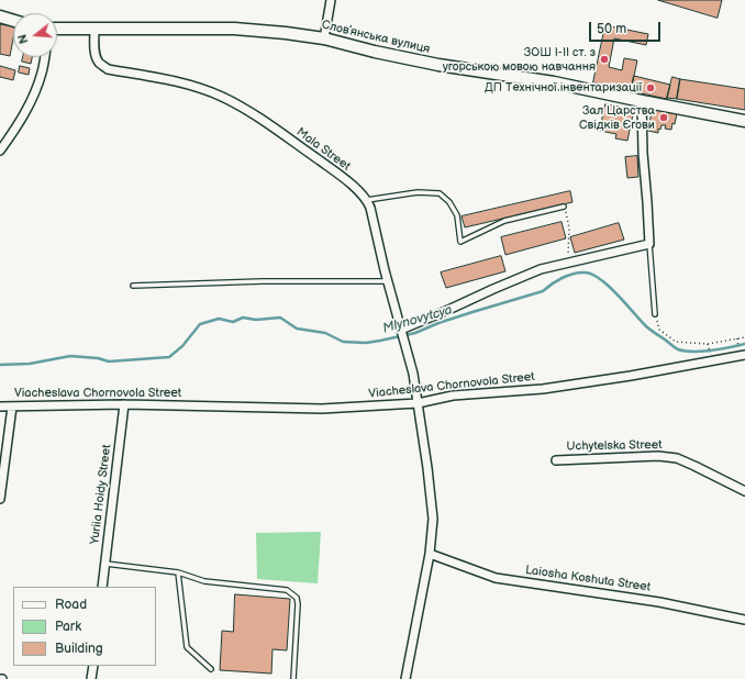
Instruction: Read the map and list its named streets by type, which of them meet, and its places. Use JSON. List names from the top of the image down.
{
  "streets": {
    "street": [
      "Словʼянська вулиця",
      "Mala Street",
      "Viacheslava Chornovola Street",
      "Uchytelska Street",
      "Yuriia Hoidy Street",
      "Laiosha Koshuta Street"
    ]
  },
  "crossings": [
    ["Словʼянська вулиця", "Mala Street"],
    ["Mala Street", "Viacheslava Chornovola Street"],
    ["Mala Street", "Laiosha Koshuta Street"],
    ["Viacheslava Chornovola Street", "Yuriia Hoidy Street"]
  ],
  "water": ["Mlynovytcya"],
  "places": ["ЗОШ І-ІІ ст. з угорською мовою навчання", "ДП Технічної інвентаризації", "Зал Царства Свідків Єгови"],
  "legend": ["Road", "Park", "Building"],
  "scale_bar": "50 m",
  "north": "left"
}
